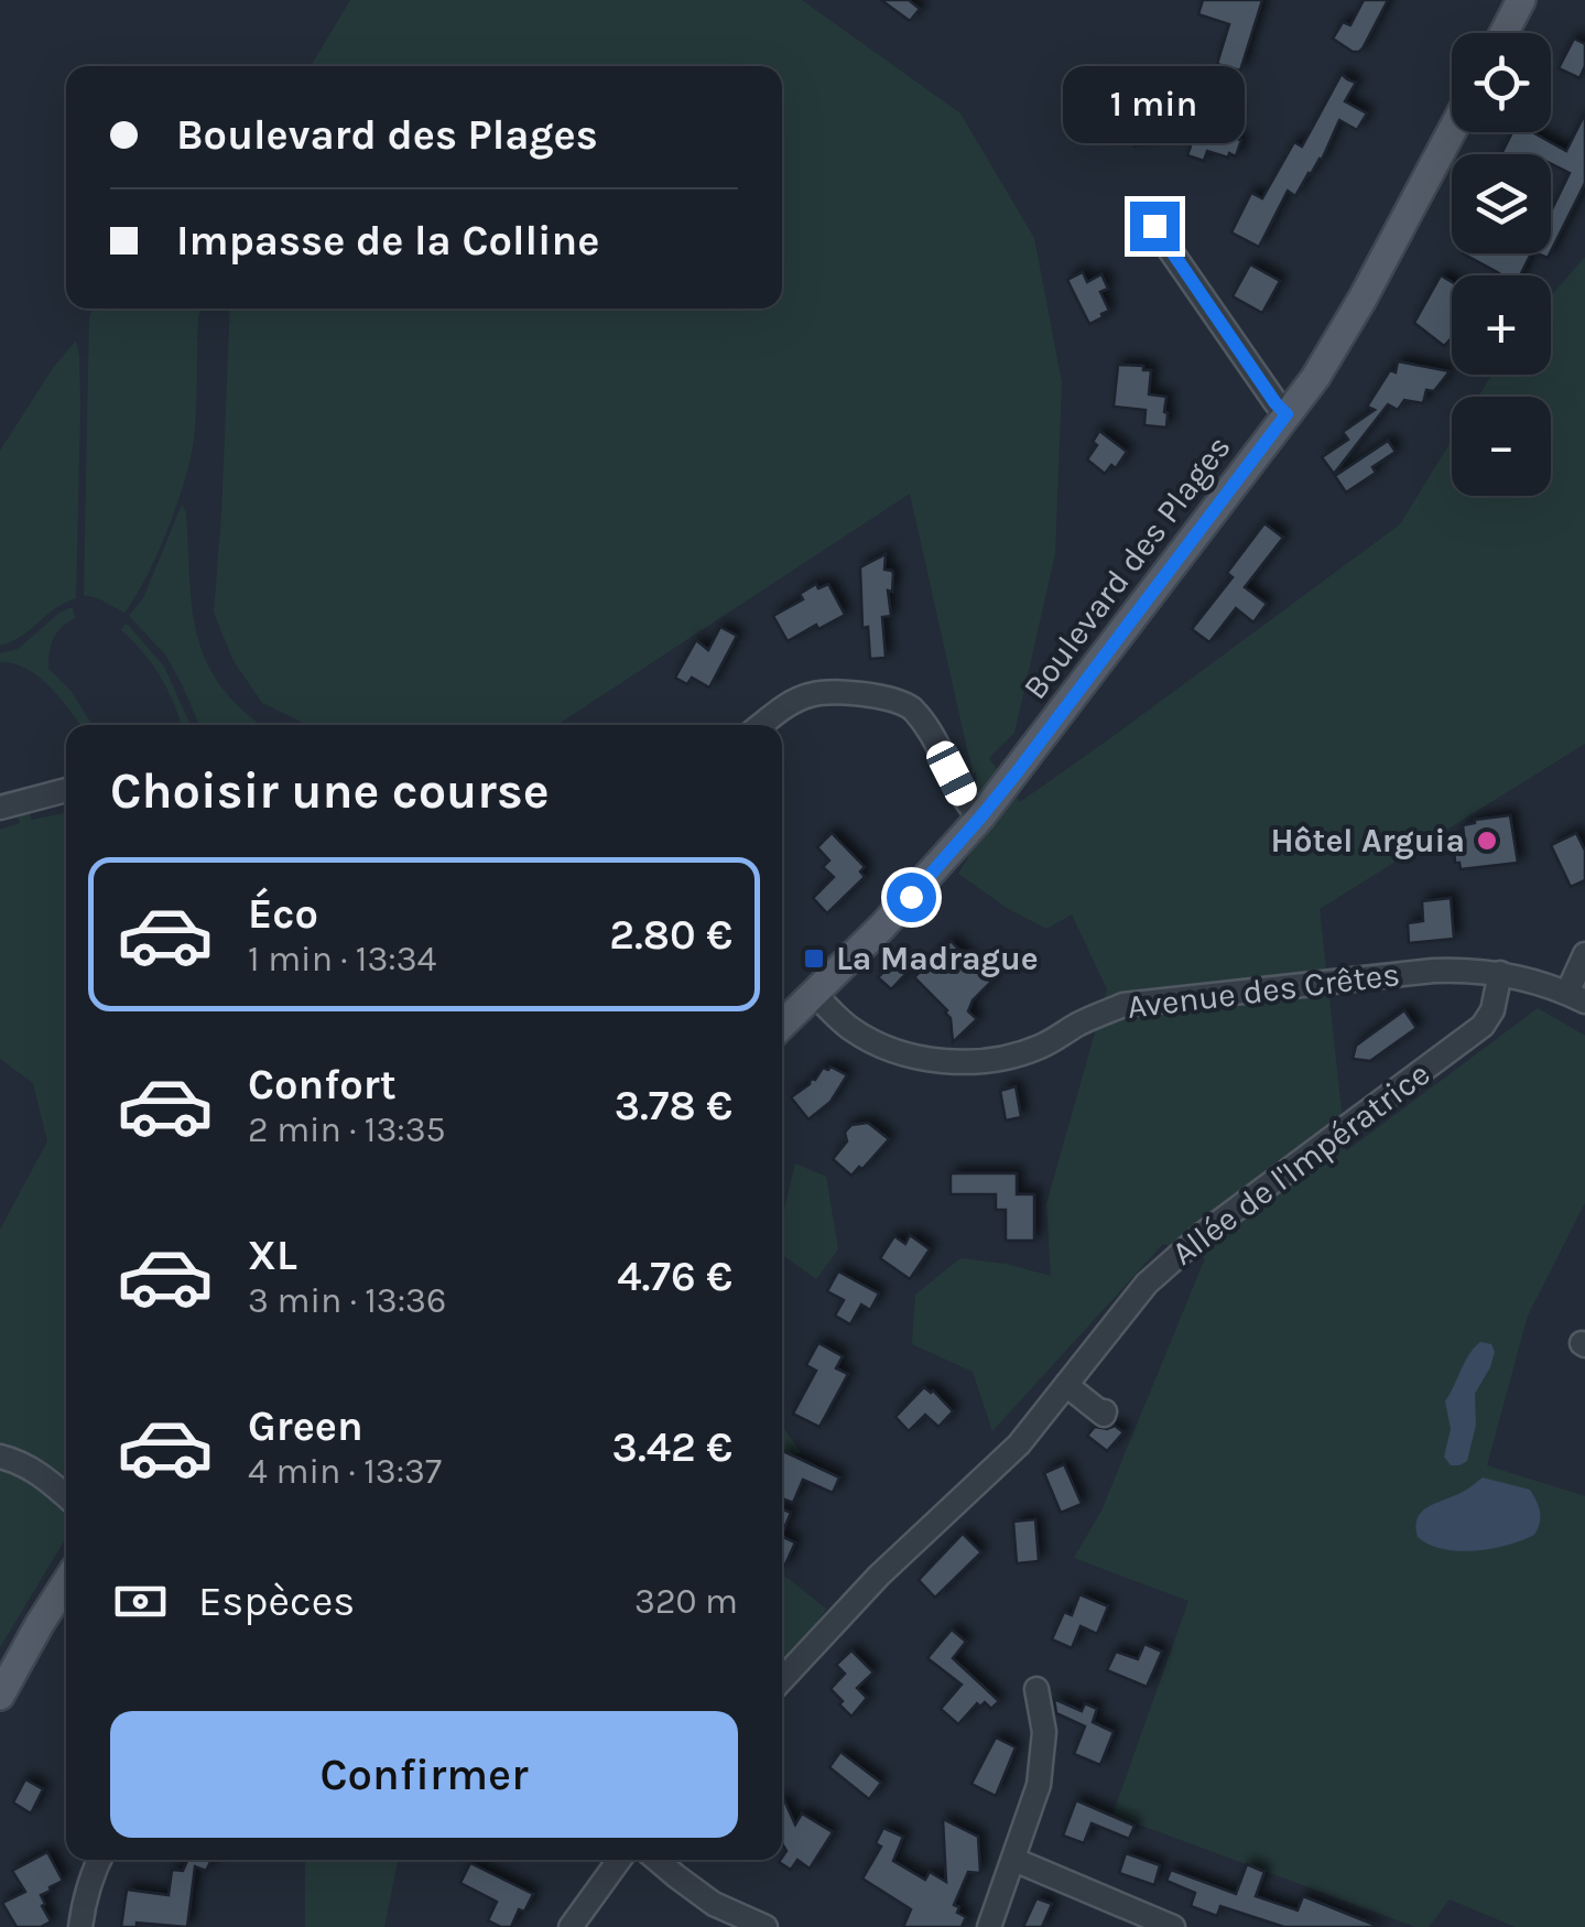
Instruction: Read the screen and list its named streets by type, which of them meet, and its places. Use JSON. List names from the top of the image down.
{
  "streets": {
    "main road": ["Boulevard des Plages"],
    "street": ["Avenue des Crêtes", "Allée de l'Impératrice"]
  },
  "crossings": [
    ["Boulevard des Plages", "Avenue des Crêtes"],
    ["Avenue des Crêtes", "Allée de l'Impératrice"]
  ],
  "places": {
    "other": ["Hôtel Arguia"],
    "transit": ["La Madrague"]
  },
  "page": {
    "map_buttons": ["+", "−"],
    "bubble": "1 min",
    "banner": ["Boulevard des Plages", "Impasse de la Colline"],
    "heading": "Choisir une course",
    "list": [
      {
        "name": "Éco",
        "note": "1 min · 13:34",
        "value": "2.80 €"
      },
      {
        "name": "Confort",
        "note": "2 min · 13:35",
        "value": "3.78 €"
      },
      {
        "name": "XL",
        "note": "3 min · 13:36",
        "value": "4.76 €"
      },
      {
        "name": "Green",
        "note": "4 min · 13:37",
        "value": "3.42 €"
      }
    ],
    "pay": ["Espèces", "320 m"],
    "buttons": "Confirmer"
  }
}
